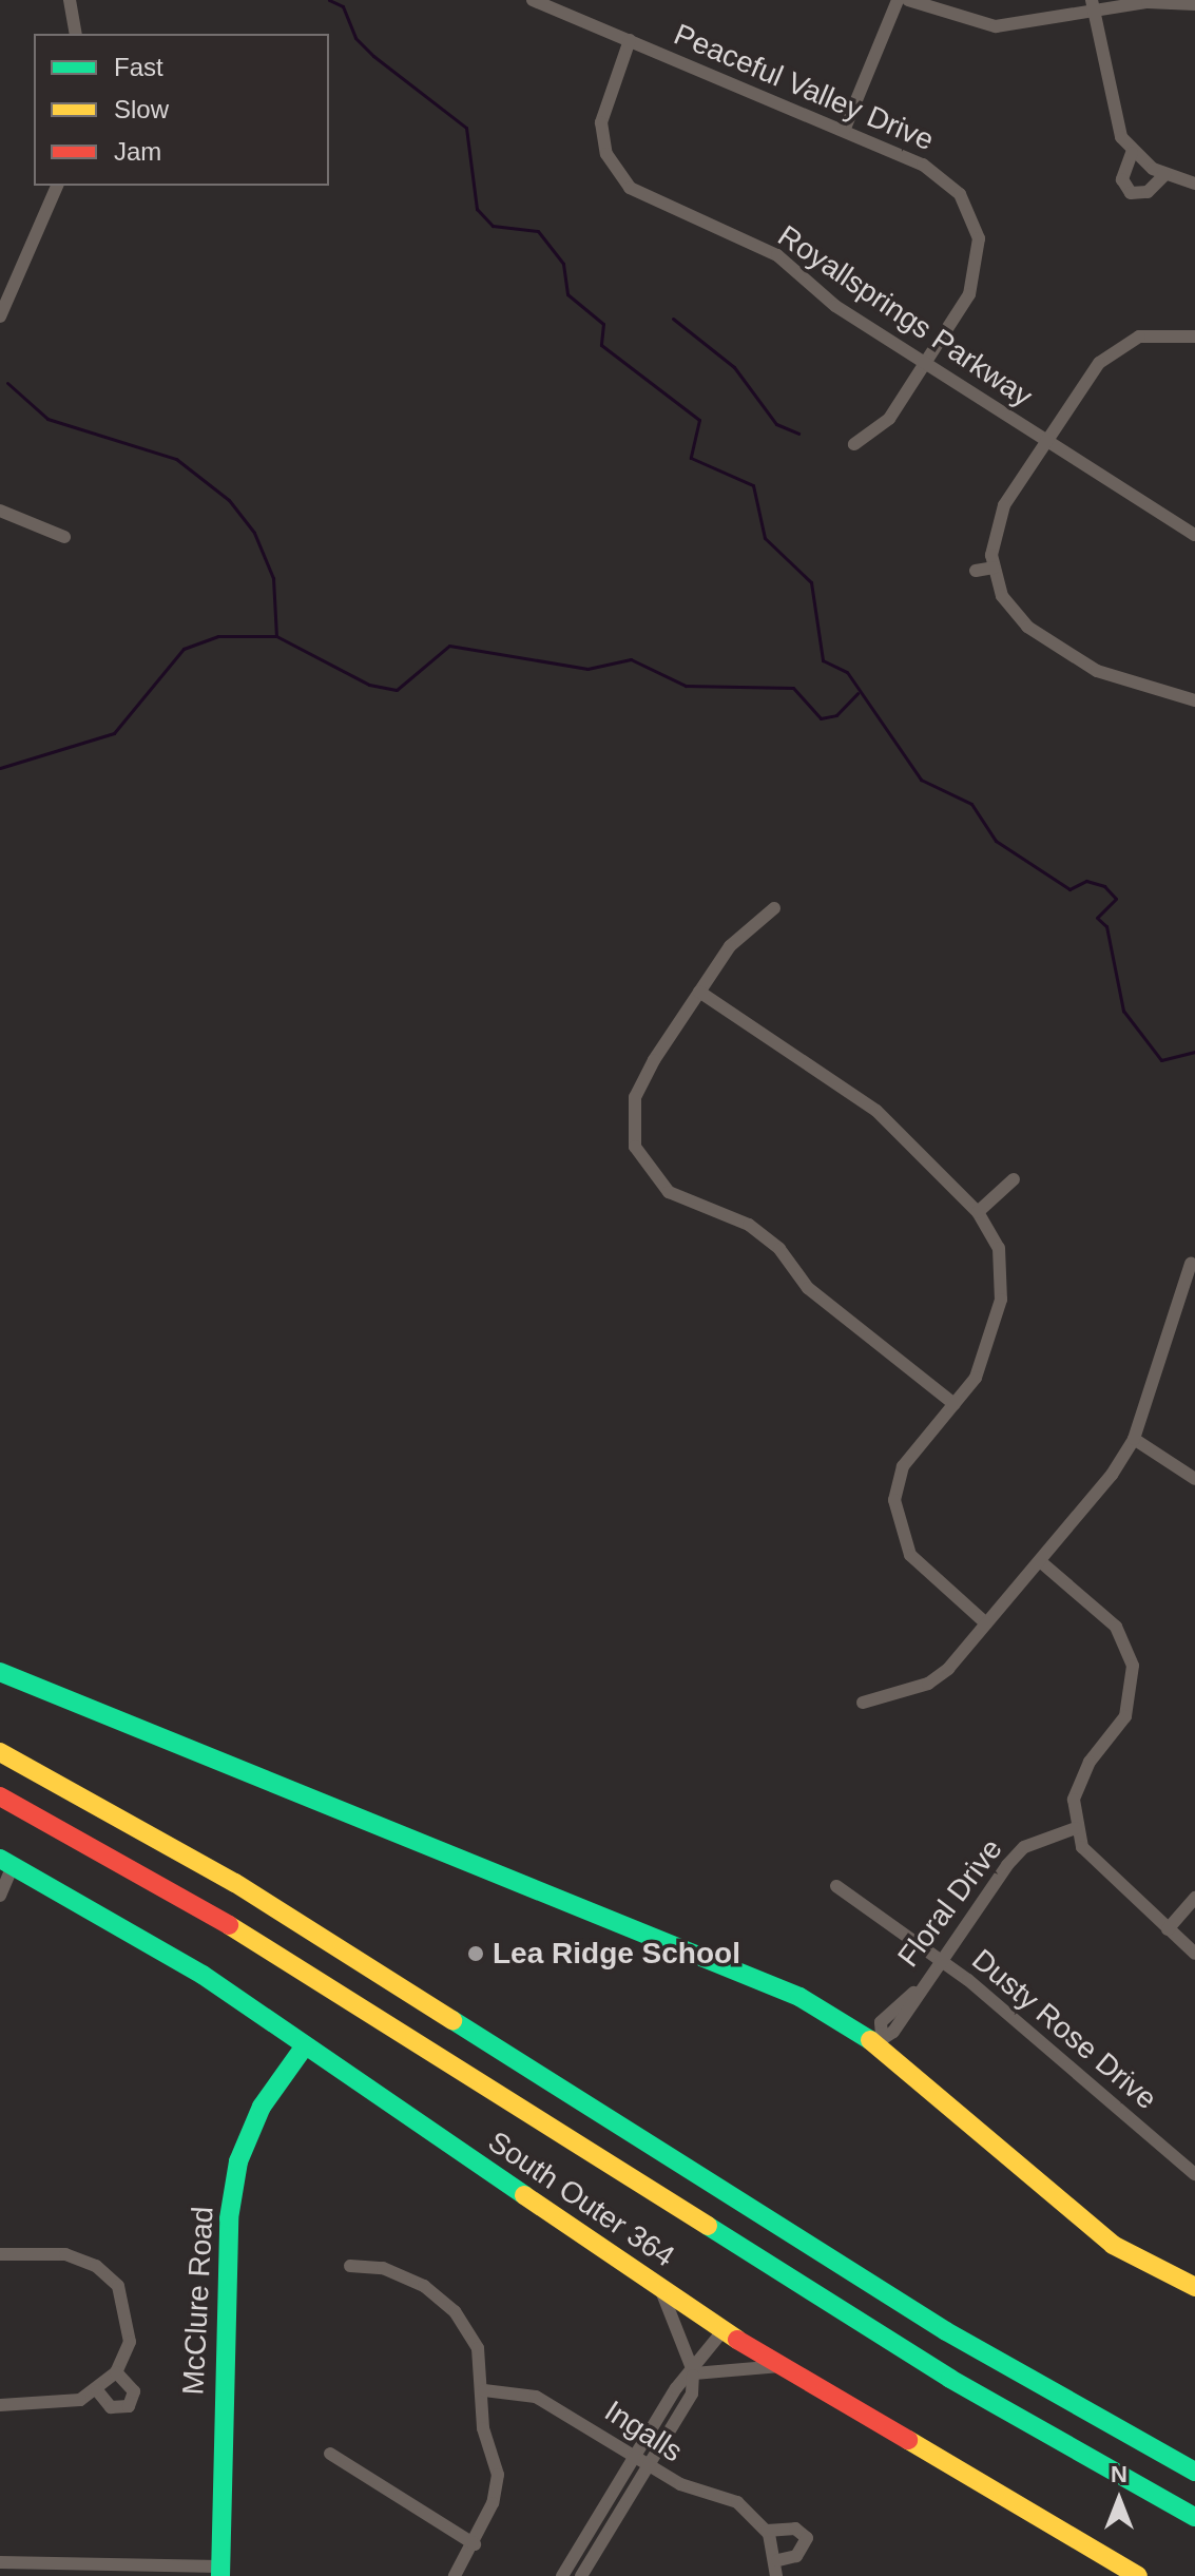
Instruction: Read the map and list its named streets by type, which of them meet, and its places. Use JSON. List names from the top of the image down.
{
  "streets": {
    "main road": ["South Outer 364", "McClure Road"],
    "street": [
      "Peaceful Valley Drive",
      "Royallsprings Parkway",
      "Floral Drive",
      "Dusty Rose Drive",
      "Ingalls"
    ]
  },
  "crossings": [
    ["Peaceful Valley Drive", "Royallsprings Parkway"],
    ["Floral Drive", "Dusty Rose Drive"],
    ["South Outer 364", "McClure Road"]
  ],
  "places": ["Lea Ridge School"],
  "legend": ["Fast", "Slow", "Jam"],
  "north": "top"
}
